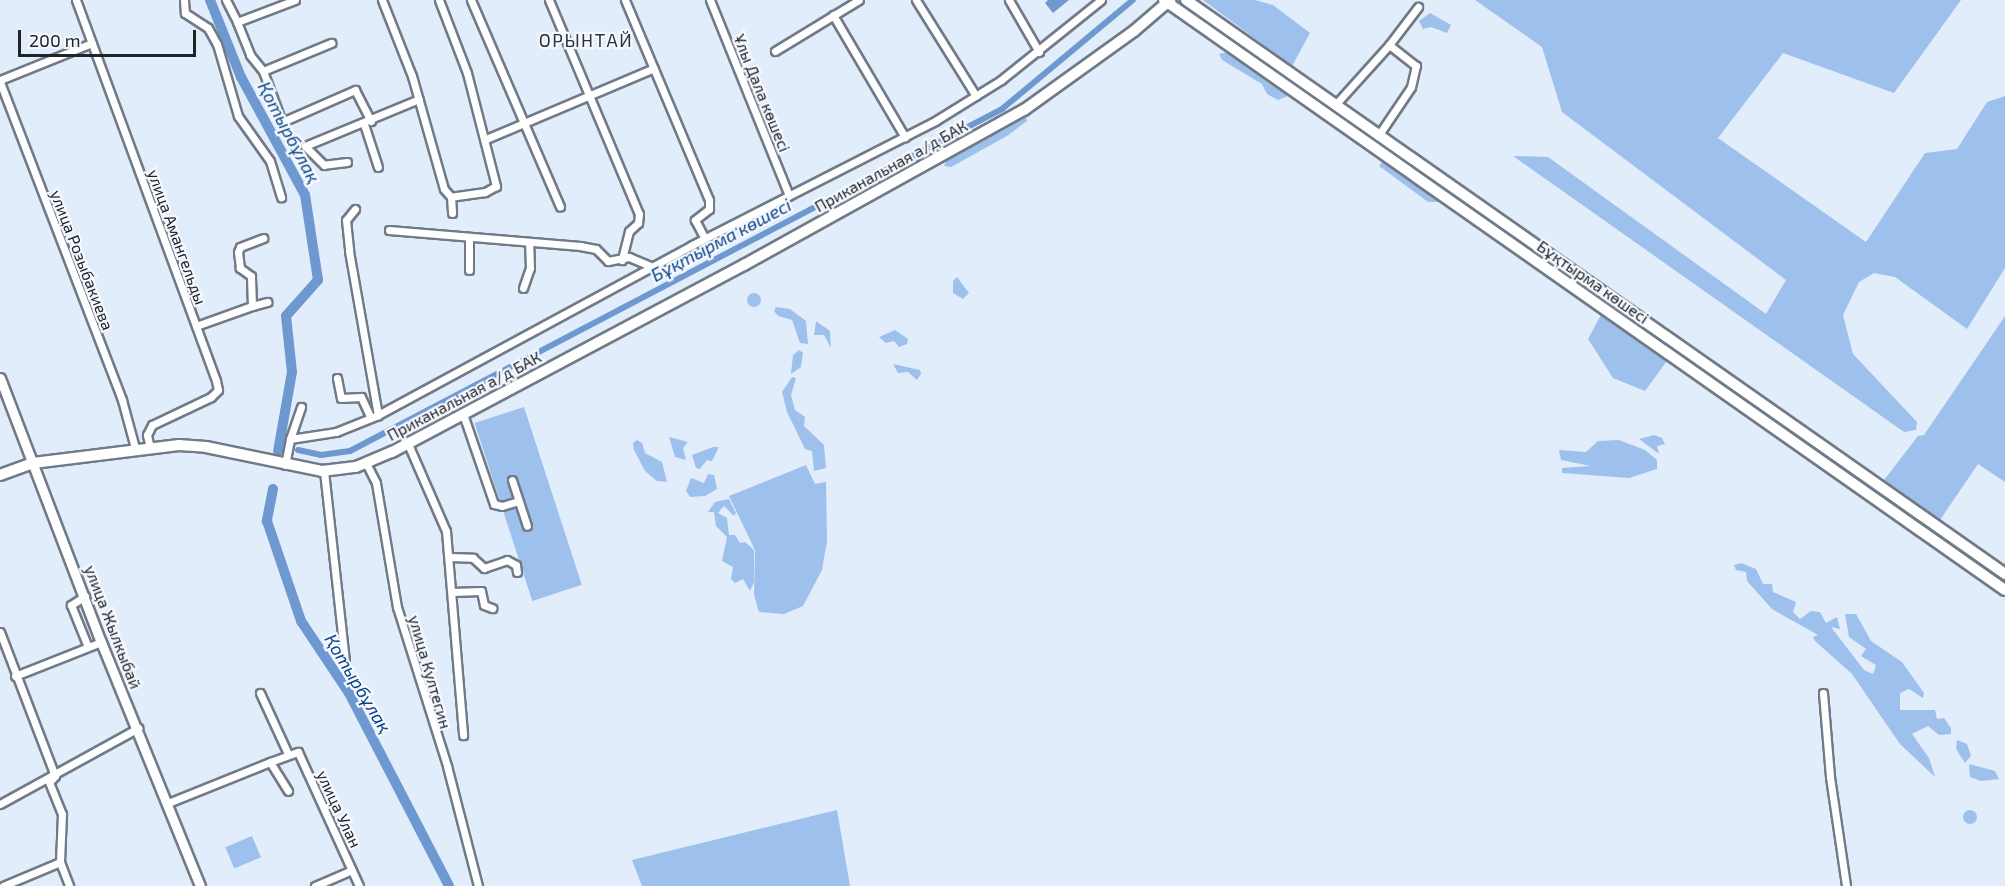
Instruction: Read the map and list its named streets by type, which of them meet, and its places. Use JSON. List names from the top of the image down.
{
  "streets": {
    "main road": ["Приканальная а/д БАК", "Бұқтырма көшесі"],
    "street": [
      "Ұлы Дала көшесі",
      "улица Амангельды",
      "улица Розыбакиева",
      "улица Жылкыбай",
      "улица Култегин",
      "улица Улан"
    ]
  },
  "crossings": [
    ["Приканальная а/д БАК", "улица Амангельды"],
    ["Приканальная а/д БАК", "улица Розыбакиева"],
    ["Приканальная а/д БАК", "Бұқтырма көшесі"],
    ["Приканальная а/д БАК", "улица Жылкыбай"],
    ["Приканальная а/д БАК", "улица Култегин"]
  ],
  "districts": ["ОРЫНТАЙ"],
  "water": ["Қотырбұлақ", "Бұқтырма көшесі"],
  "scale_bar": "200 m"
}
